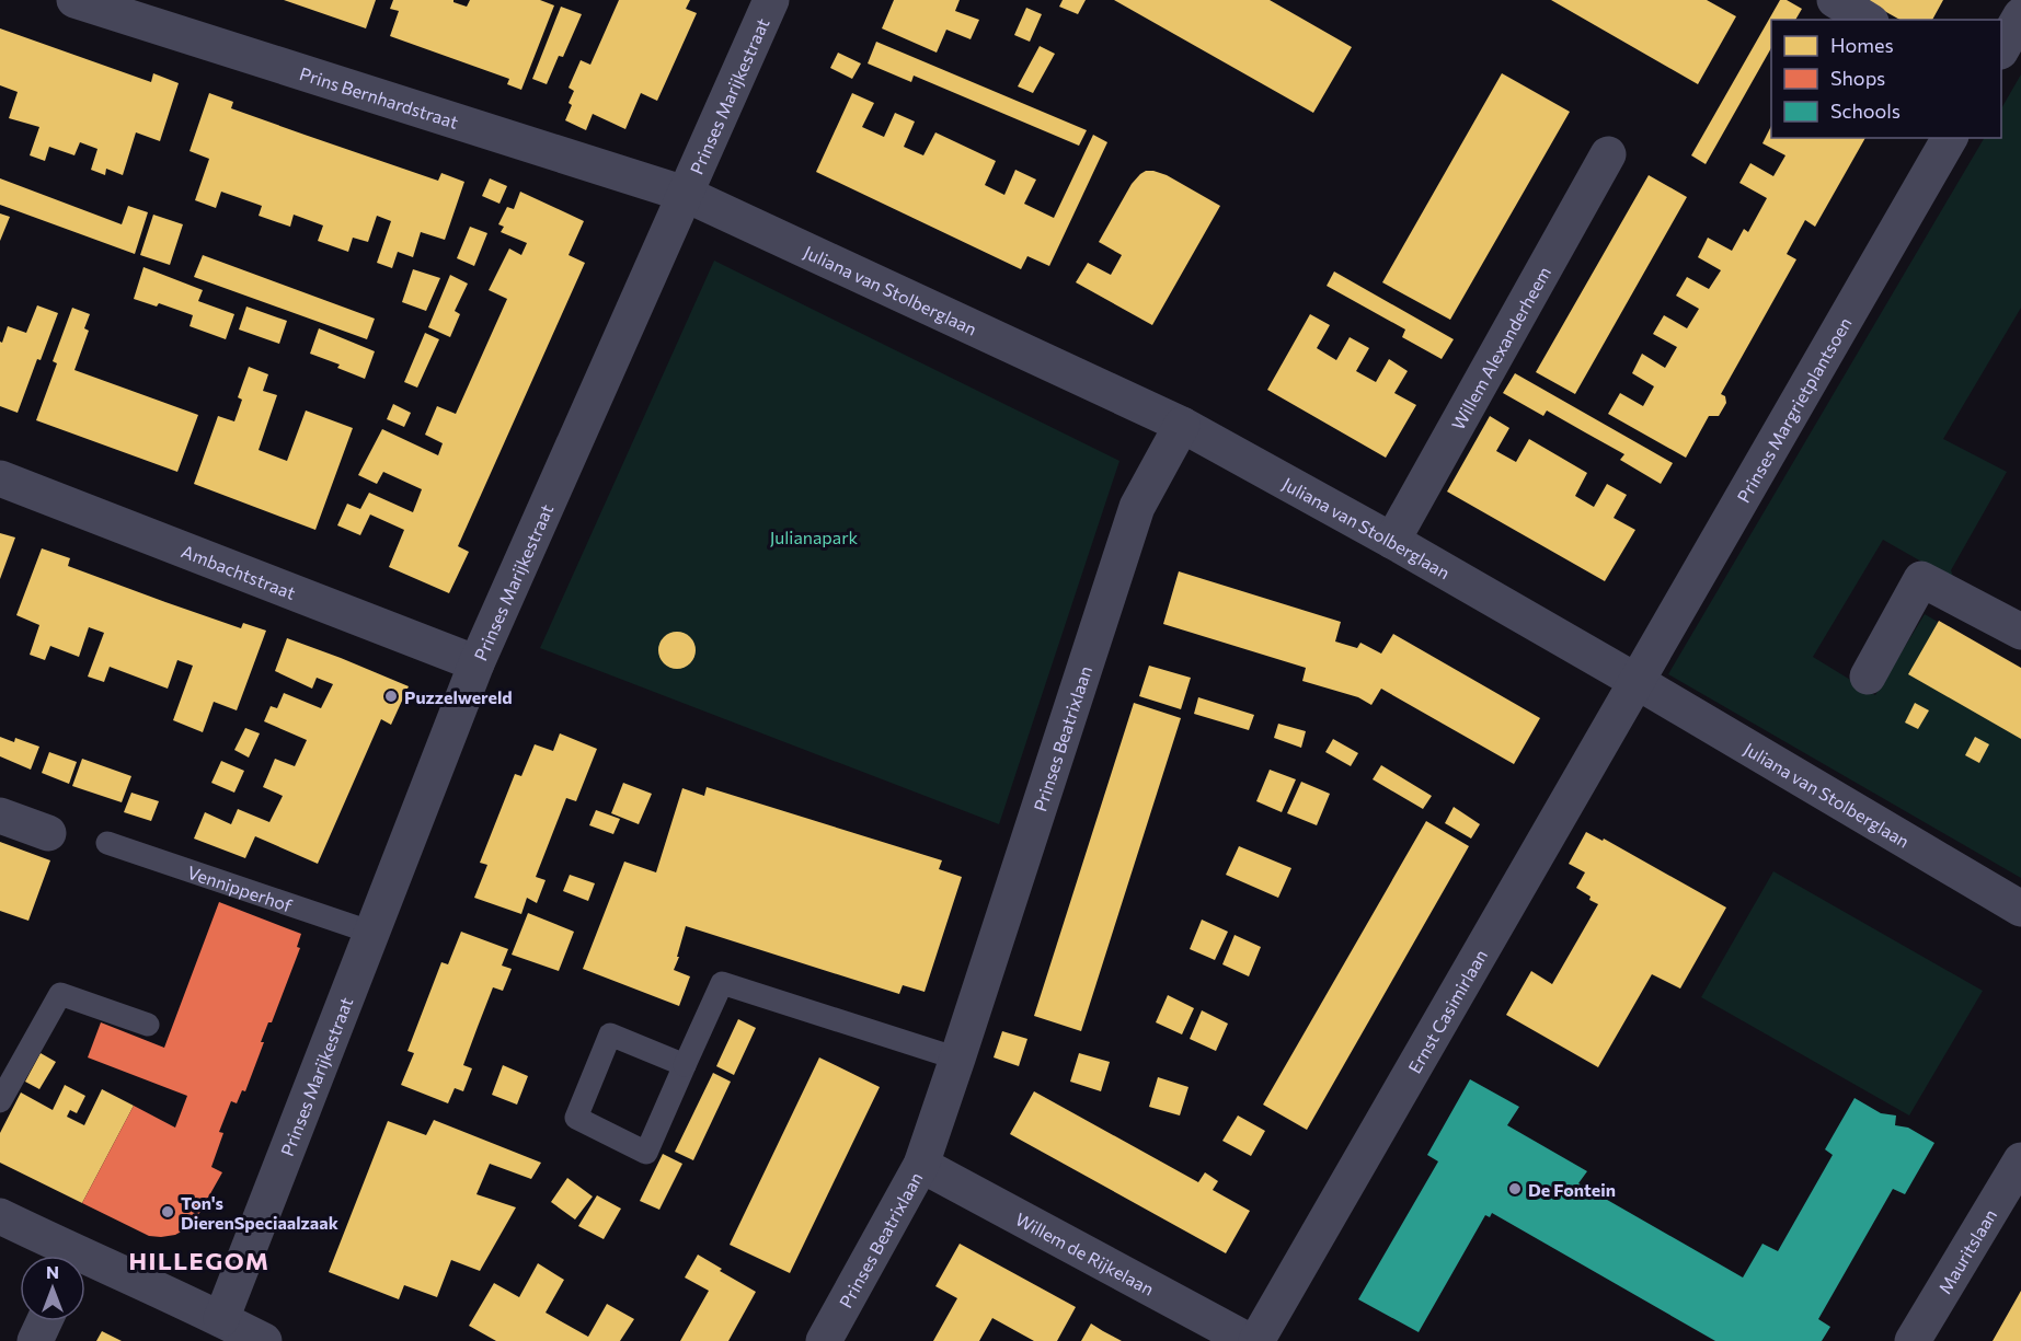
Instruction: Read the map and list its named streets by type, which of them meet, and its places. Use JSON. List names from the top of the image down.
{
  "streets": {
    "street": [
      "Prinses Marijkestraat",
      "Prins Bernhardstraat",
      "Juliana van Stolberglaan",
      "Willem Alexanderheem",
      "Prinses Margrietplantsoen",
      "Ambachtstraat",
      "Prinses Beatrixlaan",
      "Ernst Casimirlaan",
      "Mauritslaan",
      "Willem de Rijkelaan"
    ],
    "lane": ["Vennipperhof"]
  },
  "crossings": [
    ["Prinses Marijkestraat", "Prins Bernhardstraat"],
    ["Prinses Marijkestraat", "Juliana van Stolberglaan"],
    ["Prinses Marijkestraat", "Ambachtstraat"],
    ["Prinses Marijkestraat", "Vennipperhof"],
    ["Prins Bernhardstraat", "Juliana van Stolberglaan"],
    ["Juliana van Stolberglaan", "Willem Alexanderheem"],
    ["Juliana van Stolberglaan", "Prinses Margrietplantsoen"],
    ["Juliana van Stolberglaan", "Prinses Beatrixlaan"],
    ["Juliana van Stolberglaan", "Ernst Casimirlaan"],
    ["Prinses Margrietplantsoen", "Ernst Casimirlaan"],
    ["Prinses Beatrixlaan", "Willem de Rijkelaan"]
  ],
  "districts": ["HILLEGOM"],
  "parks": ["Julianapark"],
  "places": ["Puzzelwereld", "De Fontein", "Ton's DierenSpeciaalzaak"],
  "legend": ["Homes", "Shops", "Schools"],
  "north": "top"
}
